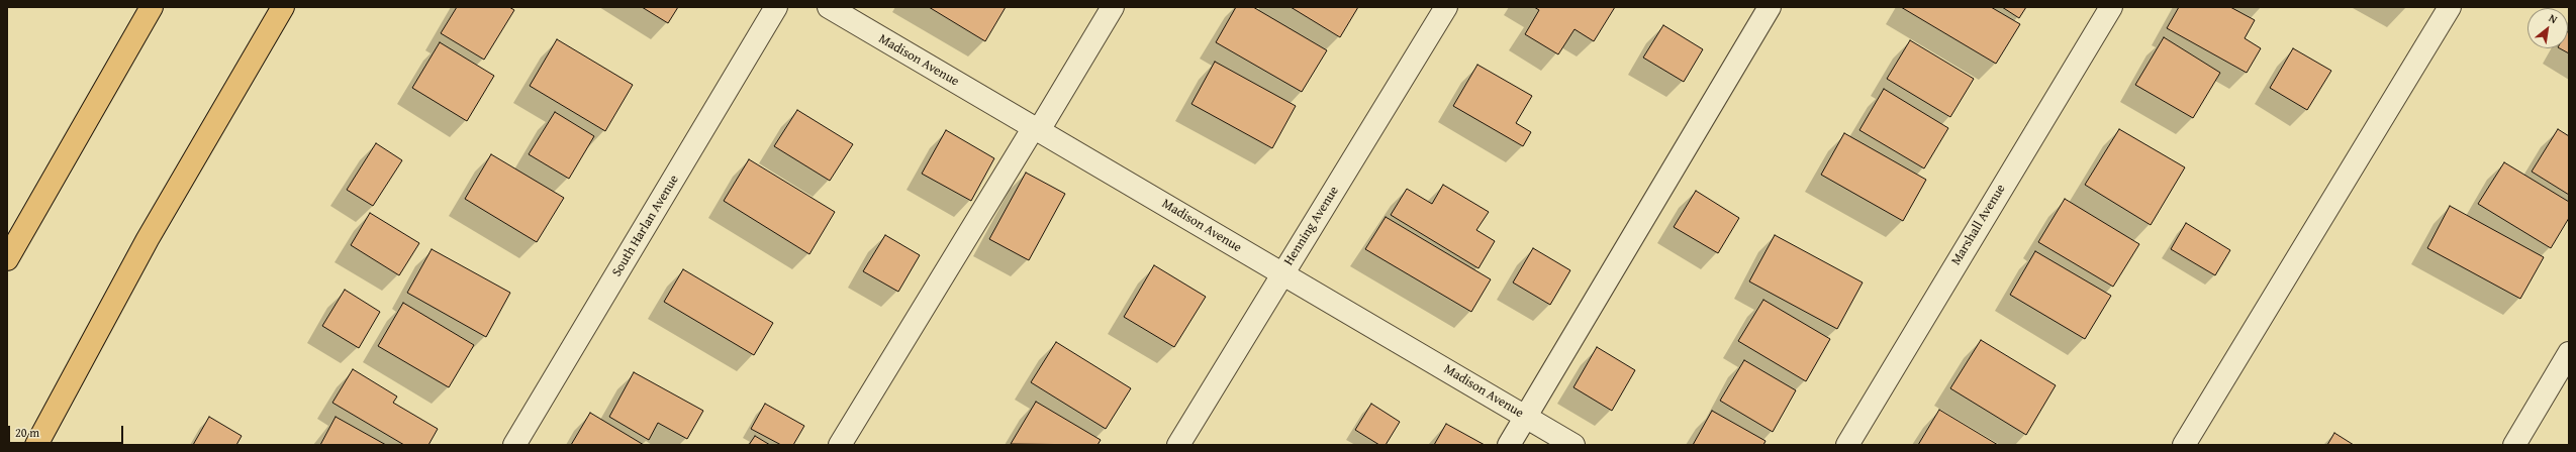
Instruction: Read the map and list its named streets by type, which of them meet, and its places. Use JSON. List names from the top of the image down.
{
  "streets": {
    "street": [
      "Madison Avenue",
      "Marshall Avenue",
      "South Harlan Avenue",
      "Henning Avenue"
    ]
  },
  "crossings": [
    ["Madison Avenue", "Henning Avenue"]
  ],
  "scale_bar": "20 m",
  "north": "top right"
}
